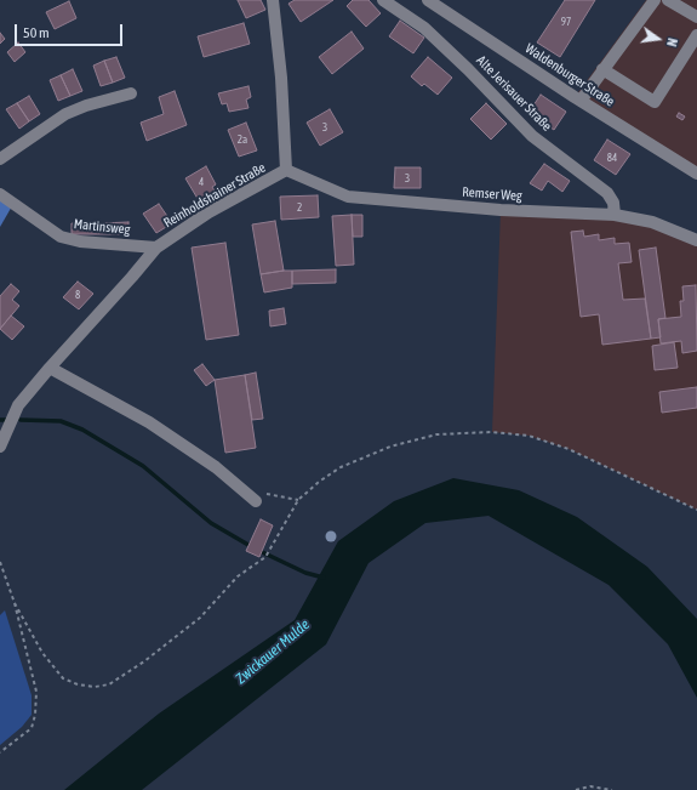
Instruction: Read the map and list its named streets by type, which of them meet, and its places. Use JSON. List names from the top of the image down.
{
  "streets": {
    "street": [
      "Waldenburger Straße",
      "Alte Jerisauer Straße",
      "Remser Weg",
      "Reinholdshainer Straße",
      "Martinsweg"
    ]
  },
  "crossings": [
    ["Alte Jerisauer Straße", "Remser Weg"],
    ["Remser Weg", "Reinholdshainer Straße"],
    ["Reinholdshainer Straße", "Martinsweg"]
  ],
  "water": ["Zwickauer Mulde"],
  "house_numbers": [
    "97",
    "3",
    "2a",
    "84",
    "3",
    "4",
    "2",
    "8"
  ],
  "scale_bar": "50 m",
  "north": "right"
}
